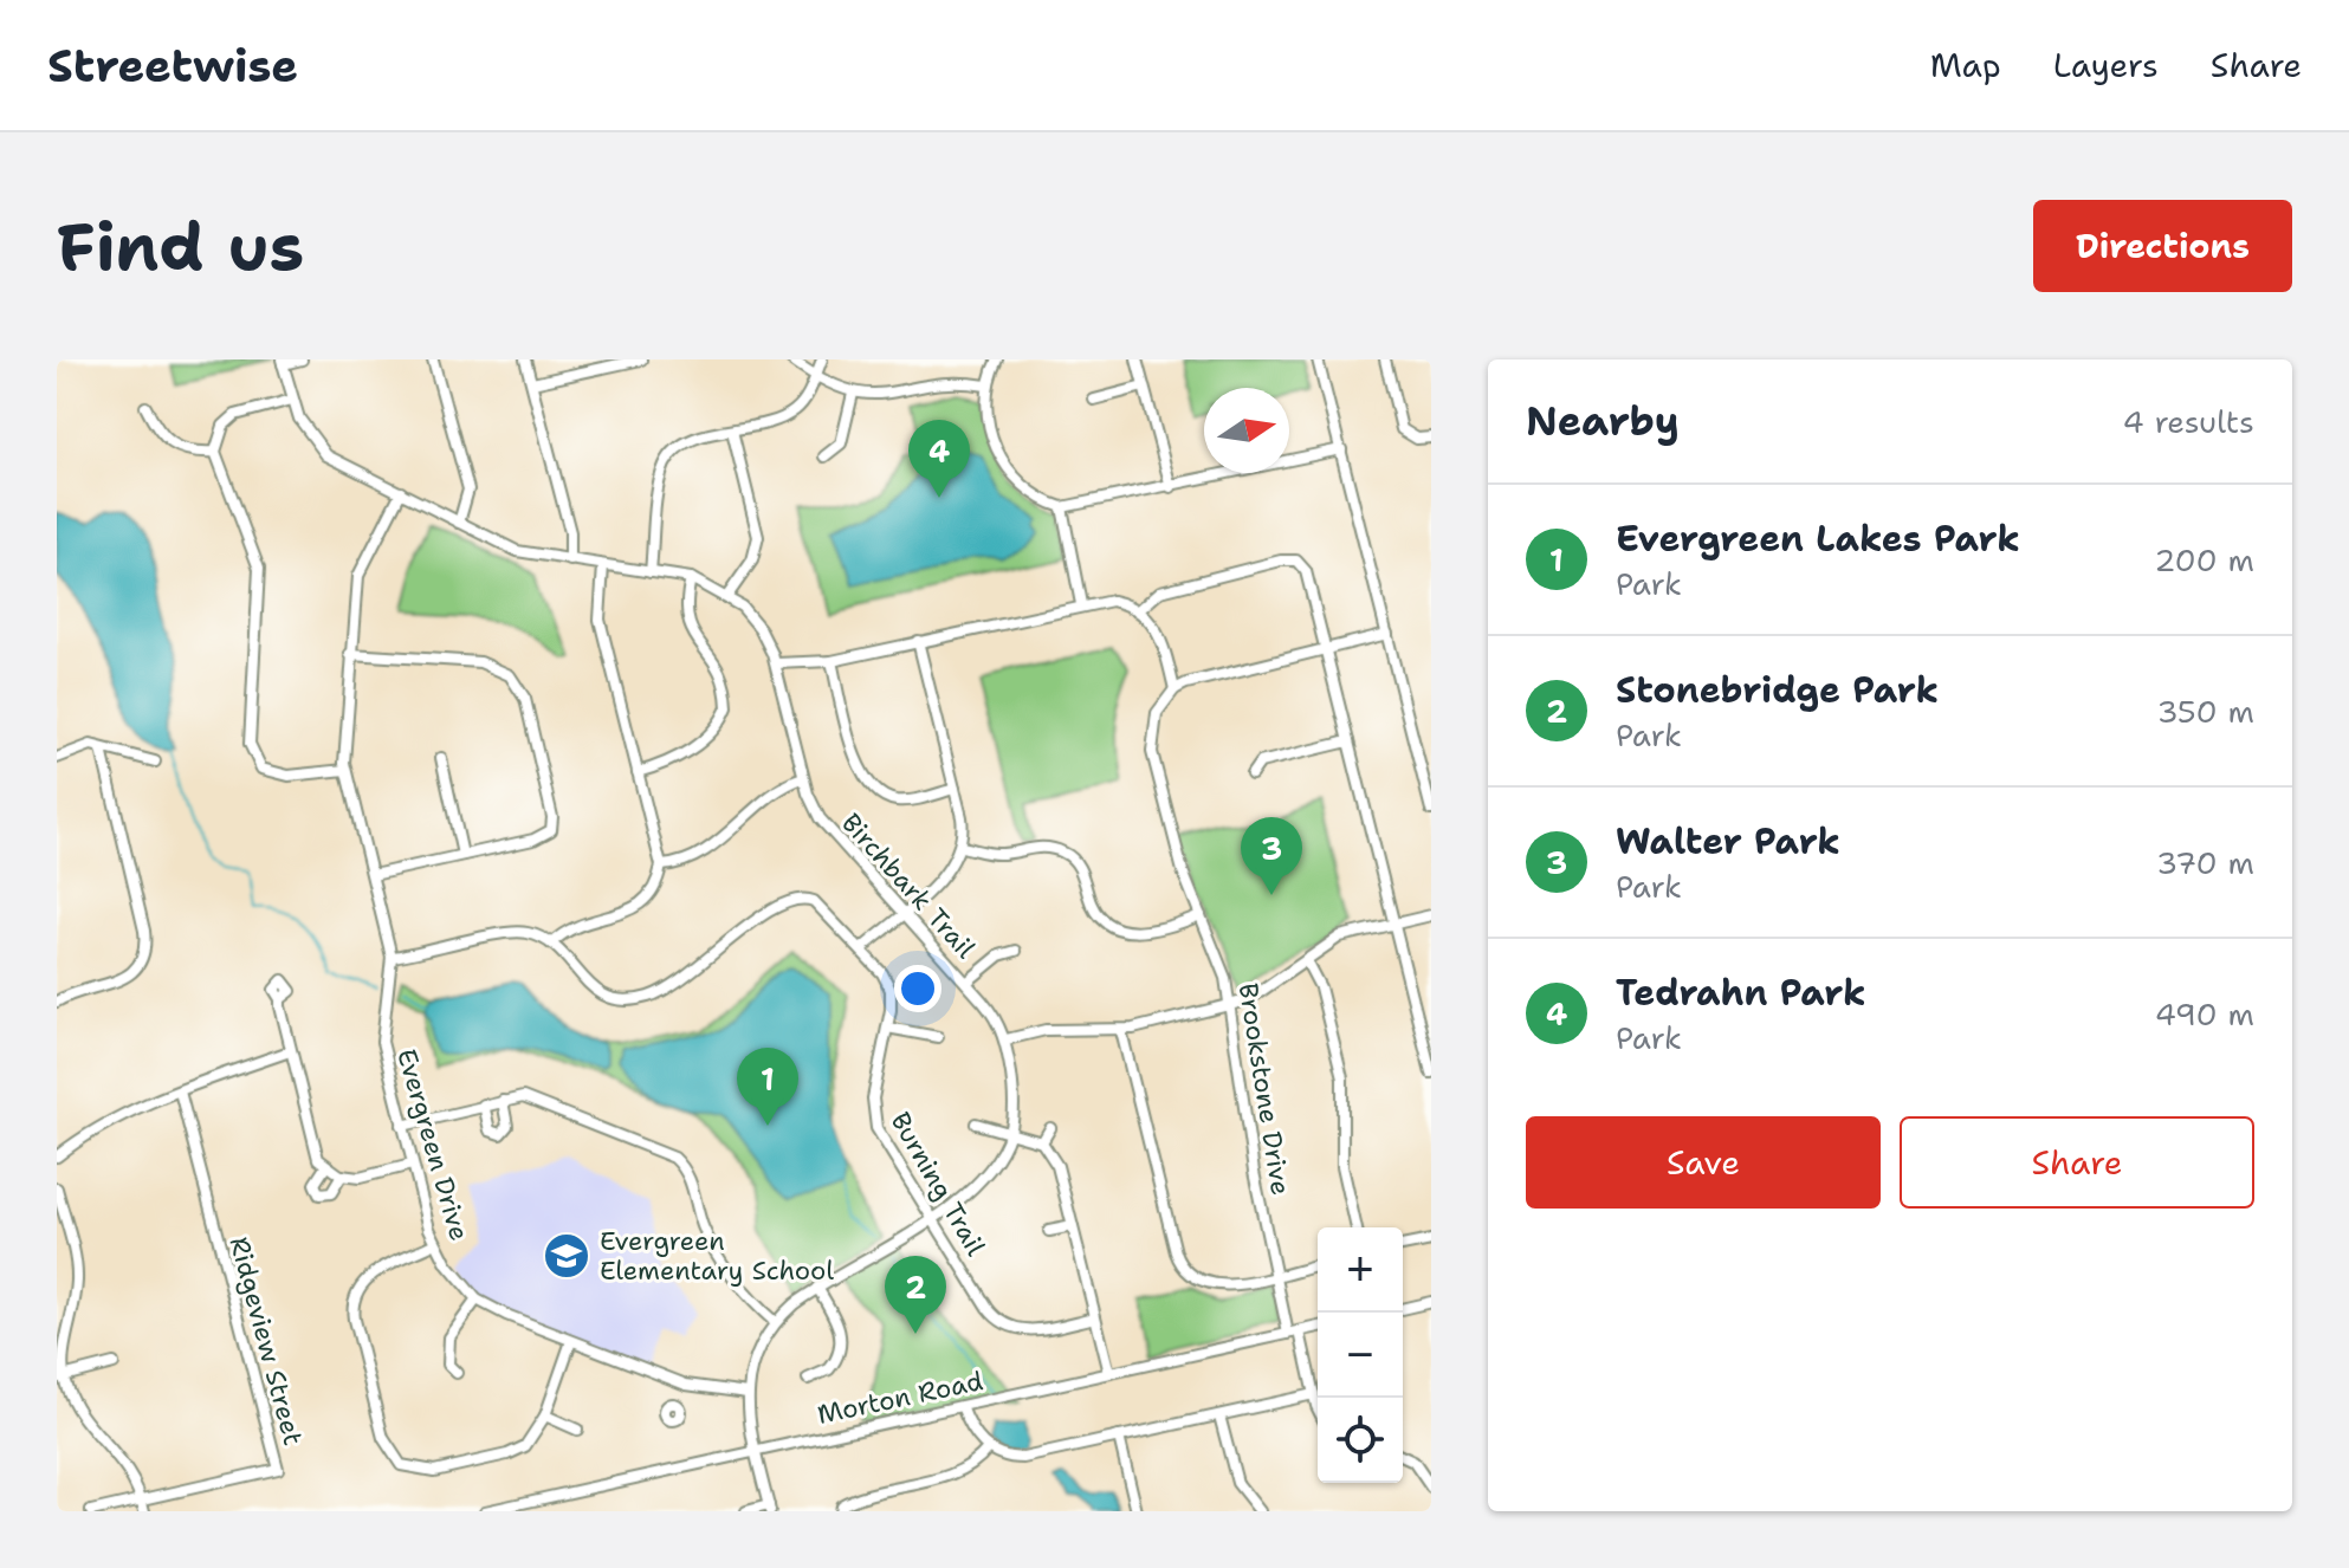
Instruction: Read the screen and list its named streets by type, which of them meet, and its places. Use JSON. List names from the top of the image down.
{
  "streets": {
    "street": [
      "Birchbark Trail",
      "Brookstone Drive",
      "Evergreen Drive",
      "Burning Trail",
      "Ridgeview Street",
      "Morton Road"
    ]
  },
  "crossings": [
    ["Birchbark Trail", "Evergreen Drive"],
    ["Birchbark Trail", "Burning Trail"],
    ["Birchbark Trail", "Morton Road"],
    ["Brookstone Drive", "Morton Road"]
  ],
  "places": {
    "school or university": ["Evergreen Elementary School"]
  },
  "north": "right",
  "page": {
    "header": "Streetwise",
    "nav": ["Map", "Layers", "Share"],
    "buttons": [
      "Directions",
      ["Save", "Share"]
    ],
    "title": "Find us",
    "heading": ["Nearby", "4 results"],
    "pins": [
      "4",
      "3",
      "1",
      "2"
    ],
    "list": [
      {
        "mark": "1",
        "name": "Evergreen Lakes Park",
        "note": "Park",
        "value": "200 m"
      },
      {
        "mark": "2",
        "name": "Stonebridge Park",
        "note": "Park",
        "value": "350 m"
      },
      {
        "mark": "3",
        "name": "Walter Park",
        "note": "Park",
        "value": "370 m"
      },
      {
        "mark": "4",
        "name": "Tedrahn Park",
        "note": "Park",
        "value": "490 m"
      }
    ],
    "map_buttons": ["+", "−"]
  }
}
